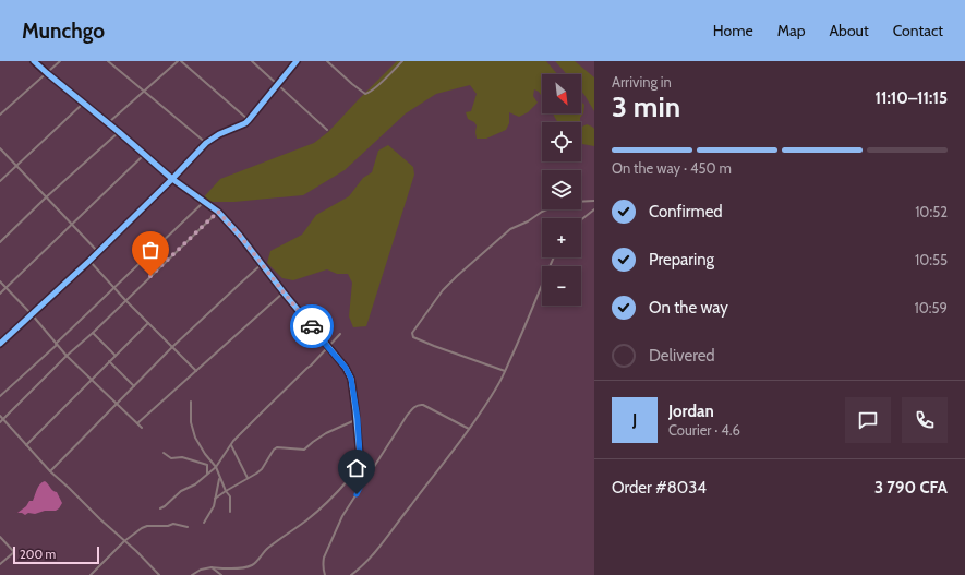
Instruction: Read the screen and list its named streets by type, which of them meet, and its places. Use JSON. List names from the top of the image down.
{
  "scale_bar": "200 m",
  "north": "bottom right",
  "page": {
    "header": "Munchgo",
    "nav": [
      "Home",
      "Map",
      "About",
      "Contact"
    ],
    "heading": ["3 min", "Arriving in", "11:10–11:15"],
    "panel": [
      "Jordan",
      "Courier · 4.6",
      "Order #8034",
      "3 790 CFA"
    ],
    "map_buttons": ["+", "−"],
    "bar": "On the way · 450 m",
    "list": [
      ["Confirmed", "10:52"],
      ["Preparing", "10:55"],
      ["On the way", "10:59"],
      "Delivered"
    ],
    "round": "J",
    "scale": "200 m"
  }
}
